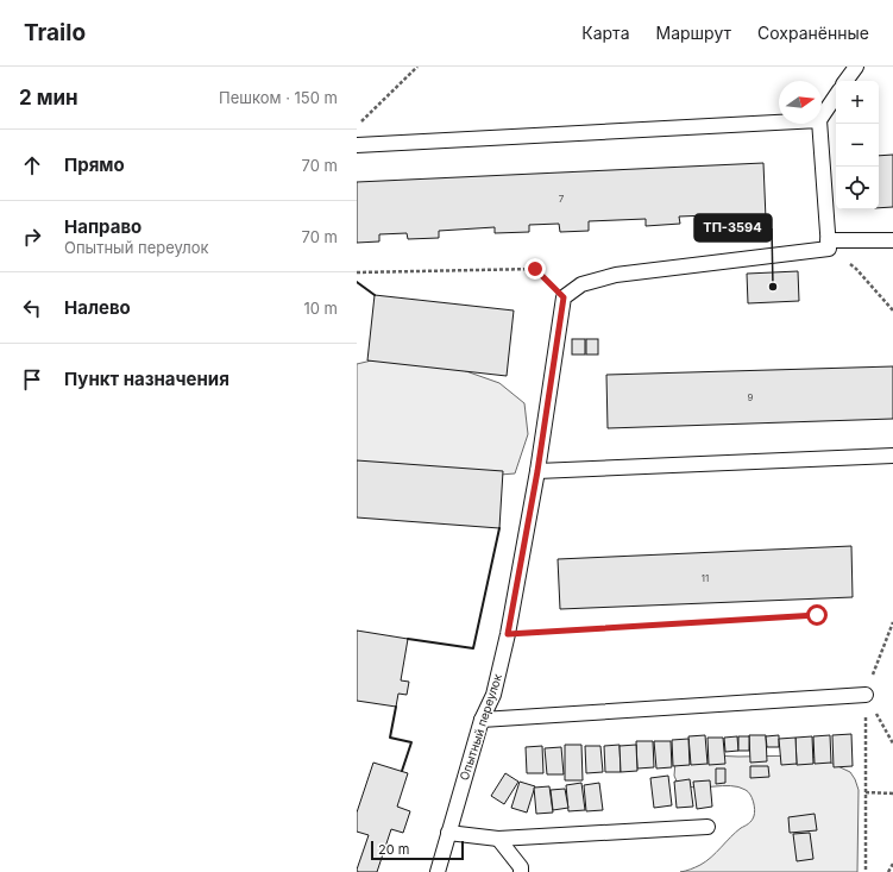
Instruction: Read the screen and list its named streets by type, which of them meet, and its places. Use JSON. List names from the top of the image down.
{
  "streets": {
    "lane": ["Опытный переулок"]
  },
  "places": ["ТП-3594"],
  "house_numbers": ["7", "9", "11"],
  "scale_bar": "20 m",
  "north": "right",
  "page": {
    "header": "Trailo",
    "nav": ["Карта", "Маршрут", "Сохранённые"],
    "heading": ["2 мин", "Пешком · 150 m"],
    "map_buttons": ["+", "−"],
    "list": [
      ["Прямо", "70 m"],
      ["Направо", "Опытный переулок", "70 m"],
      ["Налево", "10 m"],
      "Пункт назначения"
    ],
    "scale": "20 m"
  }
}
